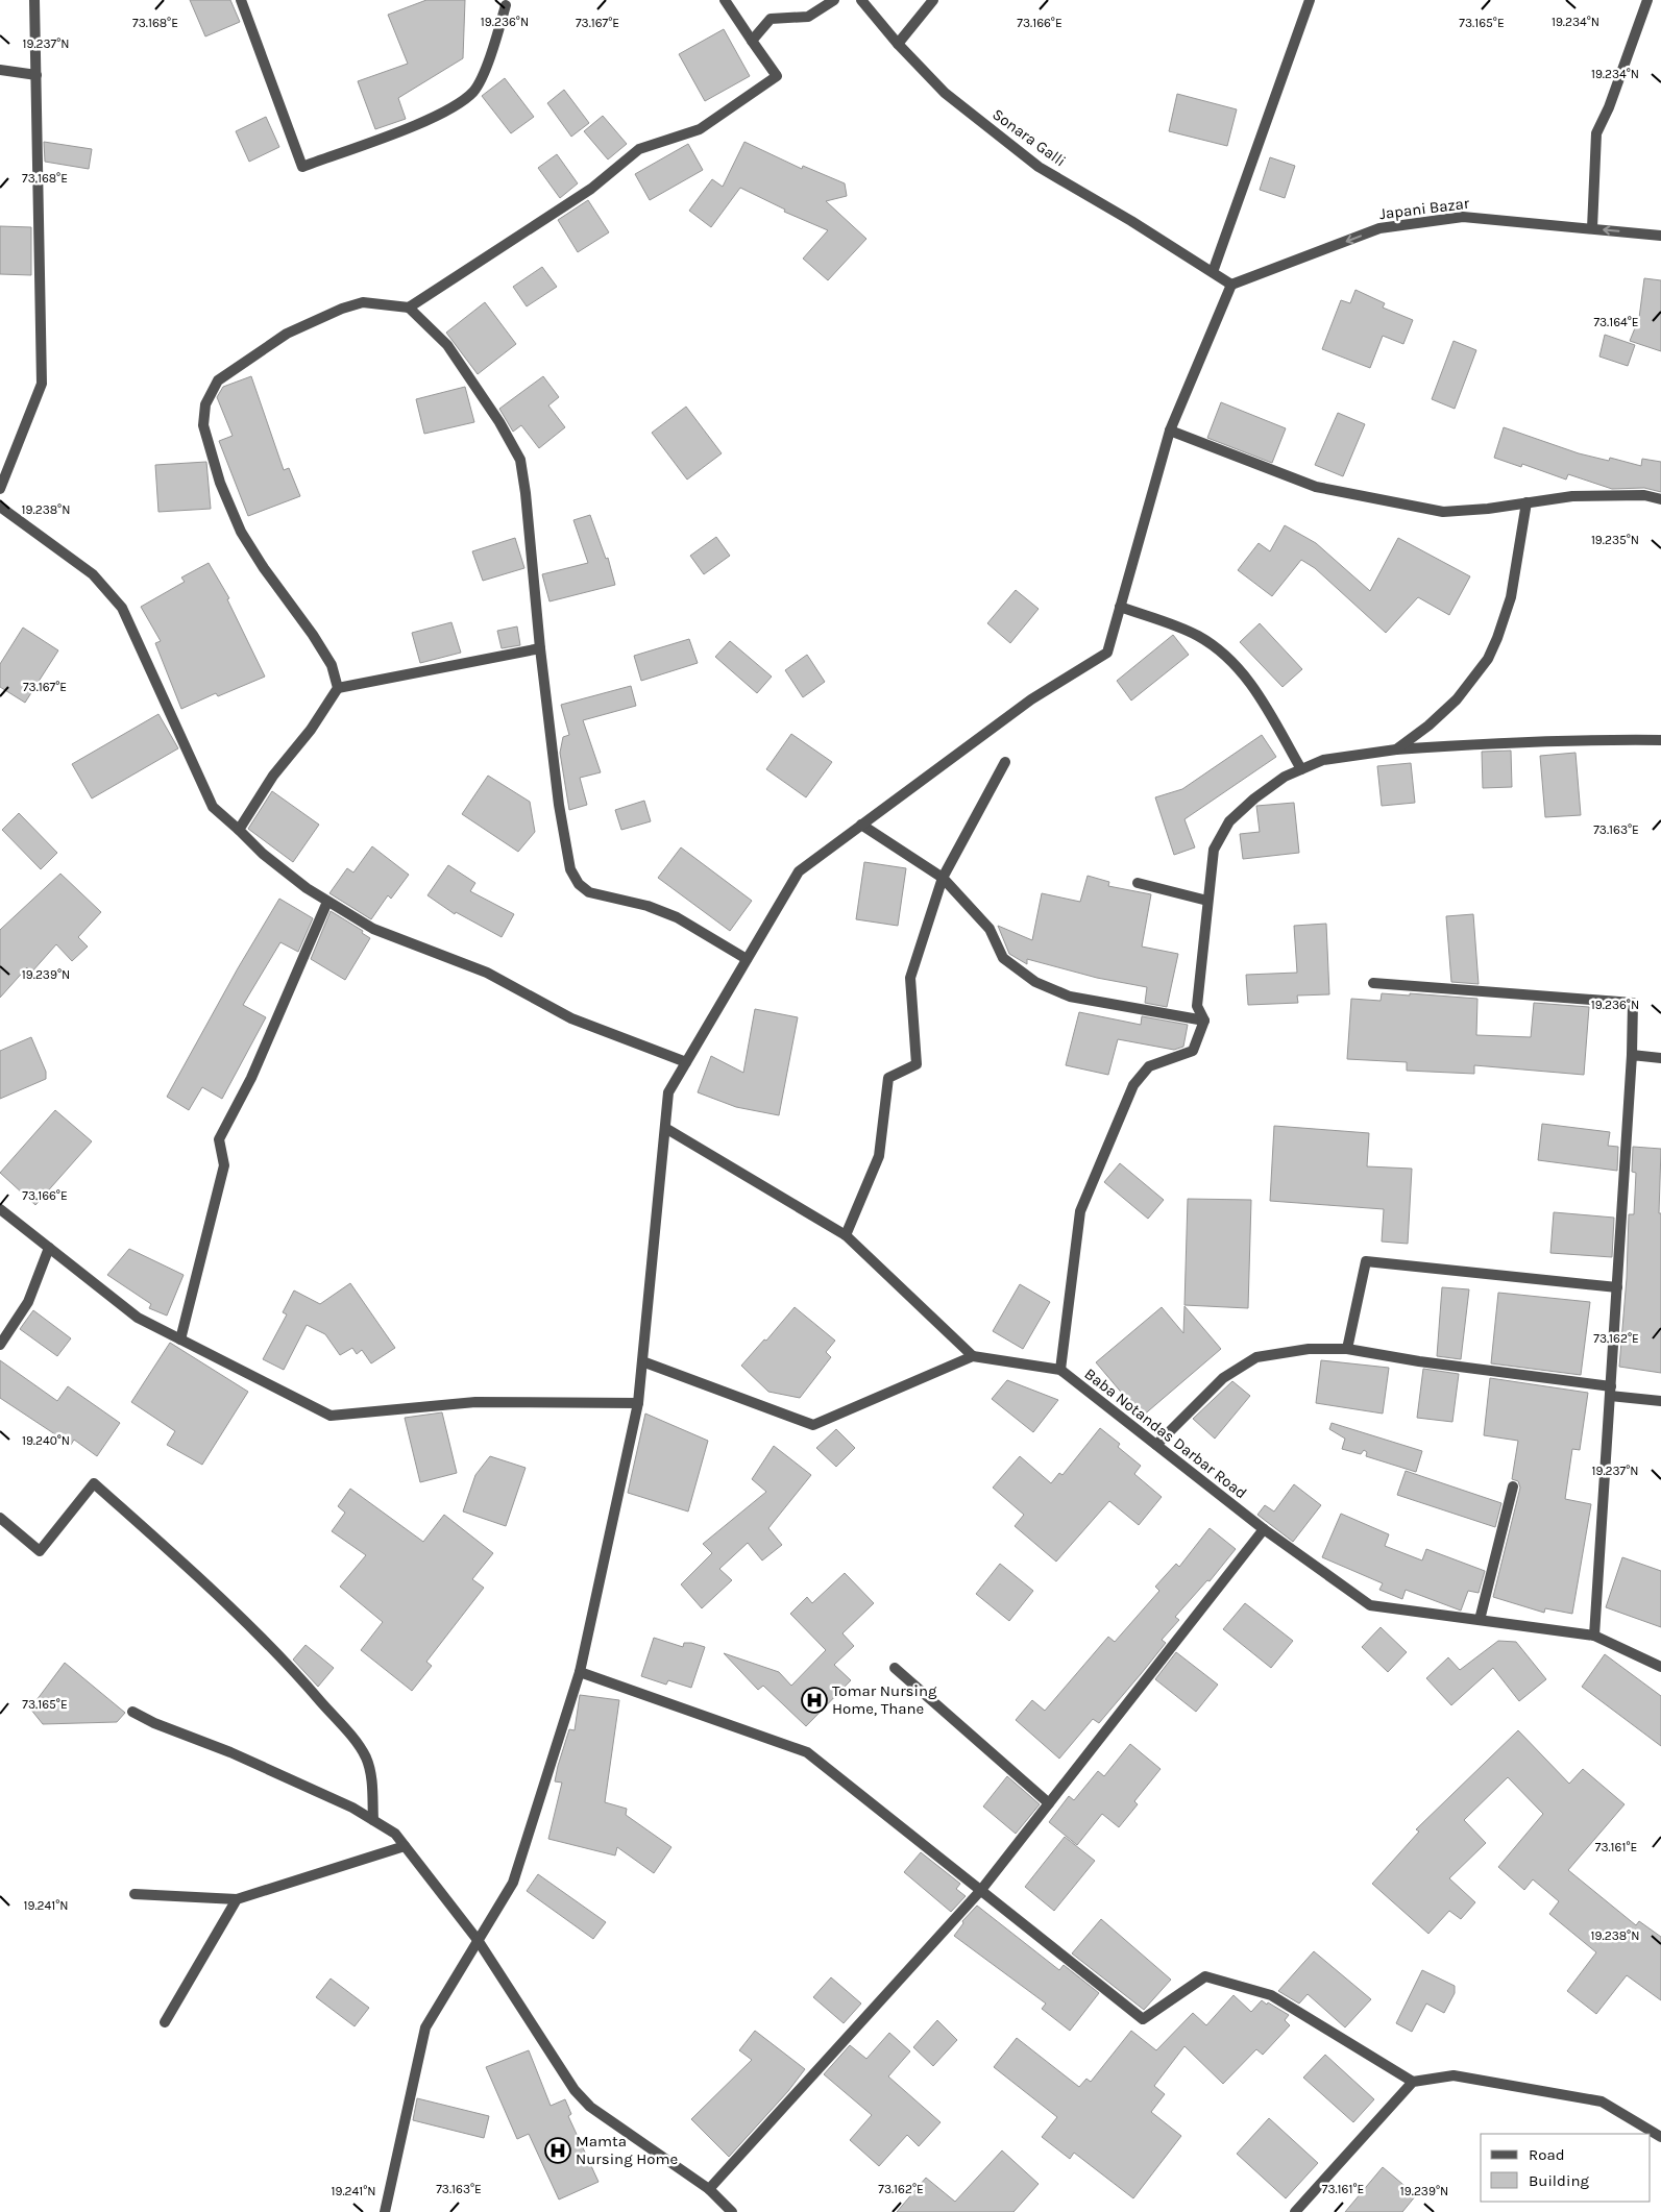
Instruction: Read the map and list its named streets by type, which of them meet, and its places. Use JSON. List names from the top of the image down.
{
  "streets": {
    "street": ["Sonara Galli", "Japani Bazar", "Baba Notandas Darbar Road"]
  },
  "crossings": [
    ["Sonara Galli", "Japani Bazar"]
  ],
  "one_way": ["Japani Bazar"],
  "places": {
    "hospital": ["Tomar Nursing Home, Thane", "Mamta Nursing Home"]
  },
  "legend": ["Road", "Building"],
  "coordinates": [
    "19.236°N",
    "19.234°N",
    "73.168°E",
    "73.167°E",
    "73.166°E",
    "73.165°E",
    "19.237°N",
    "73.164°E",
    "19.238°N",
    "19.235°N",
    "73.163°E",
    "19.239°N",
    "73.162°E",
    "19.240°N",
    "73.161°E",
    "19.241°N"
  ]
}
